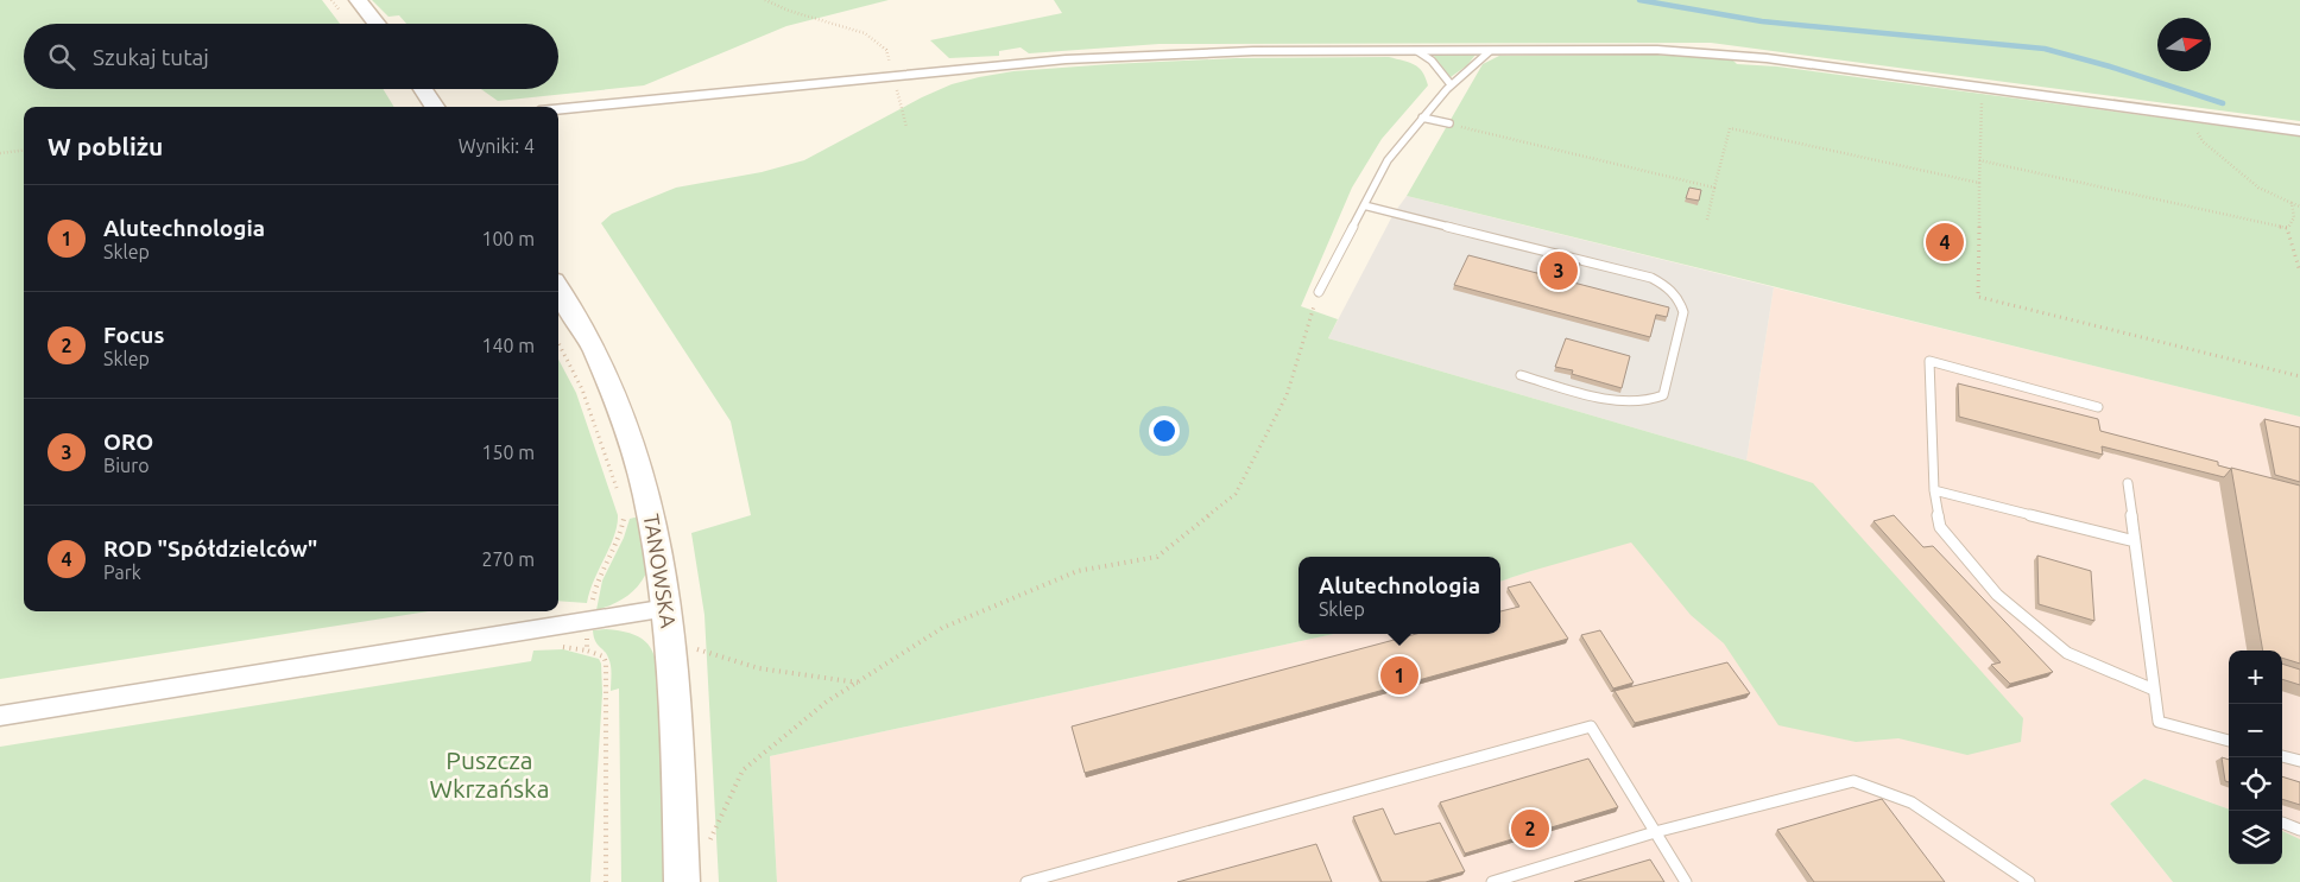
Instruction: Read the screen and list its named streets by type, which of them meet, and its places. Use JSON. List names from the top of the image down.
{
  "streets": {
    "main road": ["TANOWSKA"]
  },
  "parks": ["Puszcza Wkrzańska"],
  "north": "right",
  "page": {
    "search": "Szukaj tutaj",
    "heading": ["W pobliżu", "Wyniki: 4"],
    "list": [
      {
        "mark": "1",
        "name": "Alutechnologia",
        "note": "Sklep",
        "value": "100 m"
      },
      {
        "mark": "2",
        "name": "Focus",
        "note": "Sklep",
        "value": "140 m"
      },
      {
        "mark": "3",
        "name": "ORO",
        "note": "Biuro",
        "value": "150 m"
      },
      {
        "mark": "4",
        "name": "ROD \"Spółdzielców\"",
        "note": "Park",
        "value": "270 m"
      }
    ],
    "pins": [
      "4",
      "3",
      "1",
      "2"
    ],
    "popup": ["Alutechnologia", "Sklep"],
    "map_buttons": ["+", "−"]
  }
}
